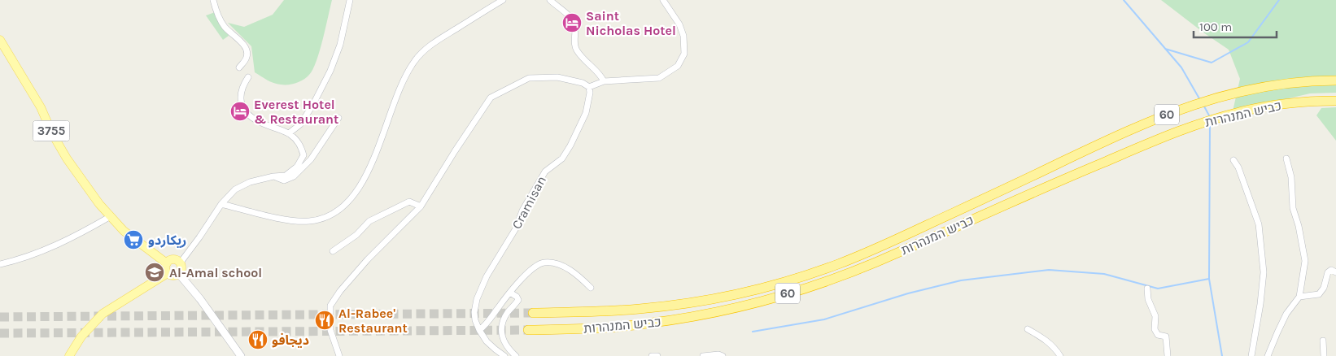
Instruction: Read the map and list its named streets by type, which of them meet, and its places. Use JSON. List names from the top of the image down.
{
  "streets": {
    "highway": ["כביש המנהרות", "60"],
    "main road": ["3755"],
    "street": ["Cramisan"]
  },
  "places": {
    "hotel": ["Saint Nicholas Hotel", "Everest Hotel & Restaurant"],
    "supermarket": ["ريكاردو"],
    "school or university": ["Al-Amal school"],
    "restaurant": ["Al-Rabee' Restaurant", "ديجافو"]
  },
  "scale_bar": "100 m"
}
